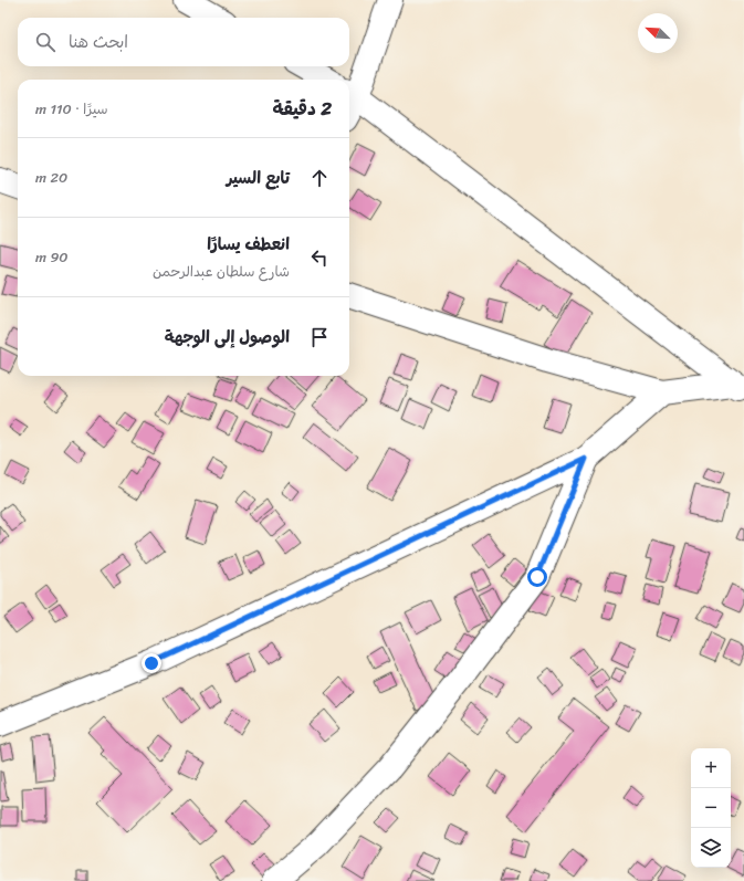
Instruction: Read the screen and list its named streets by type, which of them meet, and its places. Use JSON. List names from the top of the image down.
{
  "north": "top left",
  "page": {
    "search": "ابحث هنا",
    "heading": ["2 دقيقة", "سيرًا · 110 m"],
    "list": [
      ["تابع السير", "20 m"],
      ["انعطف يسارًا", "شارع سلطان عبدالرحمن", "90 m"],
      "الوصول إلى الوجهة"
    ],
    "map_buttons": ["+", "−"]
  }
}
